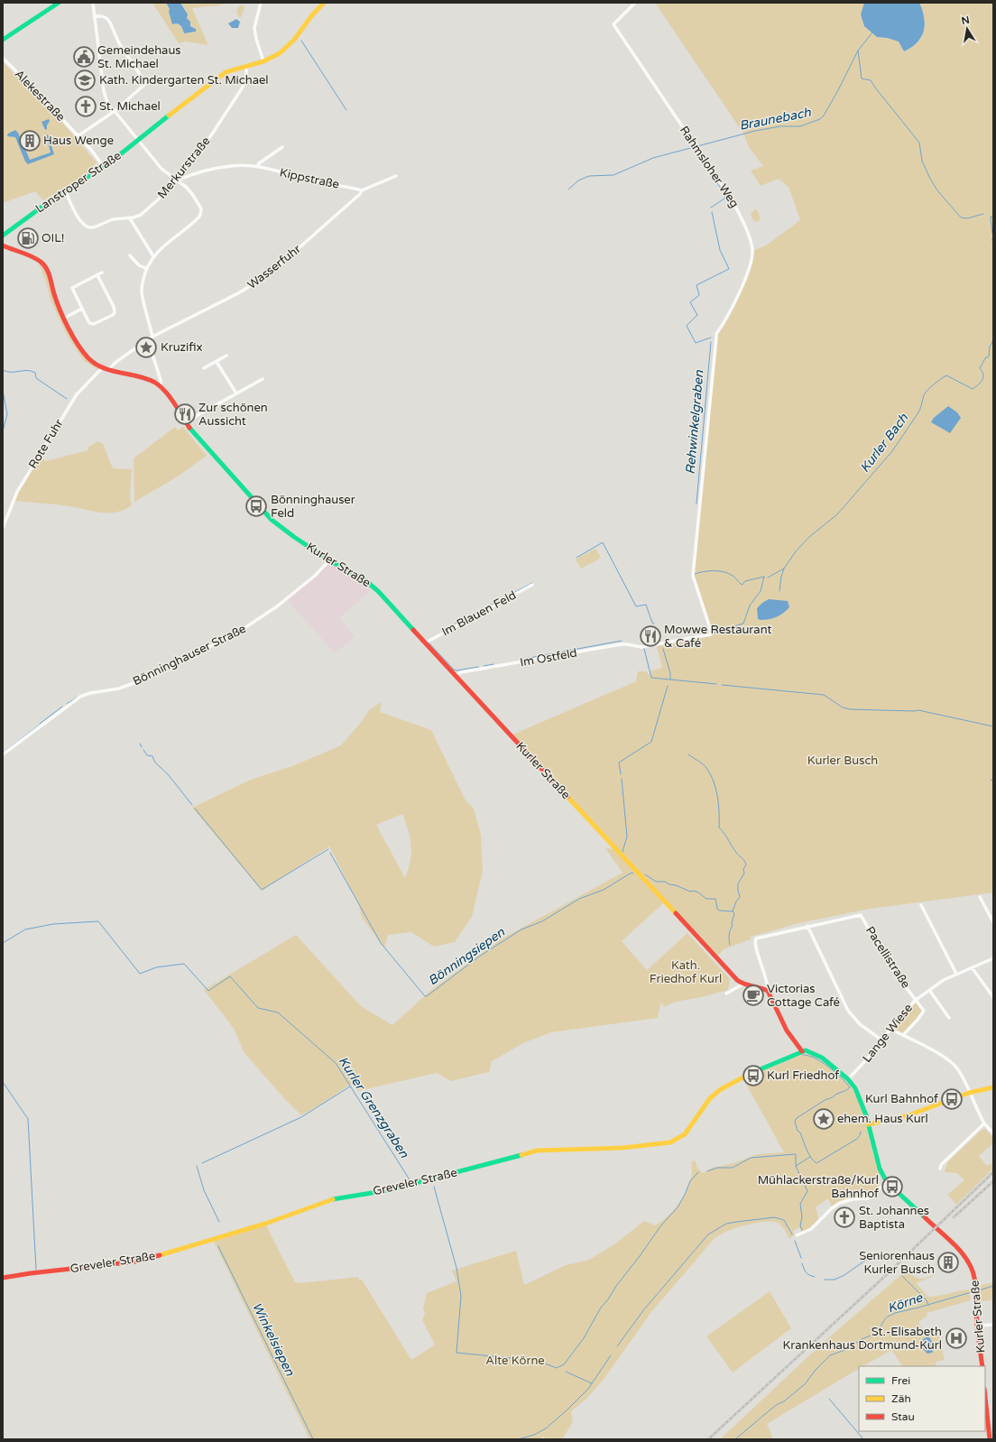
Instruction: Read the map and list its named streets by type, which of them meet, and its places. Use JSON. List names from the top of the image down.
{
  "streets": {
    "main road": ["Lanstroper Straße", "Kurler Straße", "Greveler Straße"],
    "street": [
      "Alekestraße",
      "Rahmsloher Weg",
      "Merkurstraße",
      "Kippstraße",
      "Wasserfuhr",
      "Rote Fuhr",
      "Im Blauen Feld",
      "Bönninghauser Straße",
      "Im Ostfeld",
      "Pacellistraße",
      "Lange Wiese"
    ]
  },
  "crossings": [
    ["Alekestraße", "Lanstroper Straße"],
    ["Rahmsloher Weg", "Im Ostfeld"],
    ["Merkurstraße", "Kippstraße"],
    ["Merkurstraße", "Lanstroper Straße"],
    ["Kippstraße", "Wasserfuhr"],
    ["Wasserfuhr", "Rote Fuhr"],
    ["Wasserfuhr", "Kurler Straße"],
    ["Rote Fuhr", "Kurler Straße"],
    ["Kurler Straße", "Im Blauen Feld"],
    ["Kurler Straße", "Bönninghauser Straße"],
    ["Kurler Straße", "Im Ostfeld"],
    ["Kurler Straße", "Lange Wiese"],
    ["Kurler Straße", "Greveler Straße"],
    ["Pacellistraße", "Lange Wiese"]
  ],
  "water": [
    "Braunebach",
    "Rehwinkelgraben",
    "Kurler Bach",
    "Bönningsiepen",
    "Kurler Grenzgraben",
    "Körne",
    "Winkelsiepen"
  ],
  "parks": ["Kurler Busch", "Kath. Friedhof Kurl", "Alte Körne"],
  "places": {
    "public building": ["Gemeindehaus St. Michael"],
    "school or university": ["Kath. Kindergarten St. Michael"],
    "church": ["St. Michael", "St. Johannes Baptista"],
    "building": ["Haus Wenge", "Seniorenhaus Kurler Busch"],
    "fuel station": ["OIL!"],
    "place": ["Kruzifix", "ehem. Haus Kurl"],
    "restaurant": ["Zur schönen Aussicht", "Mowwe Restaurant & Café"],
    "bus stop": [
      "Bönninghauser Feld",
      "Kurl Friedhof",
      "Kurl Bahnhof",
      "Mühlackerstraße/Kurl Bahnhof"
    ],
    "cafe": ["Victorias Cottage Café"],
    "hospital": ["St.-Elisabeth Krankenhaus Dortmund-Kurl"]
  },
  "legend": ["Frei", "Zäh", "Stau"],
  "north": "top"
}
